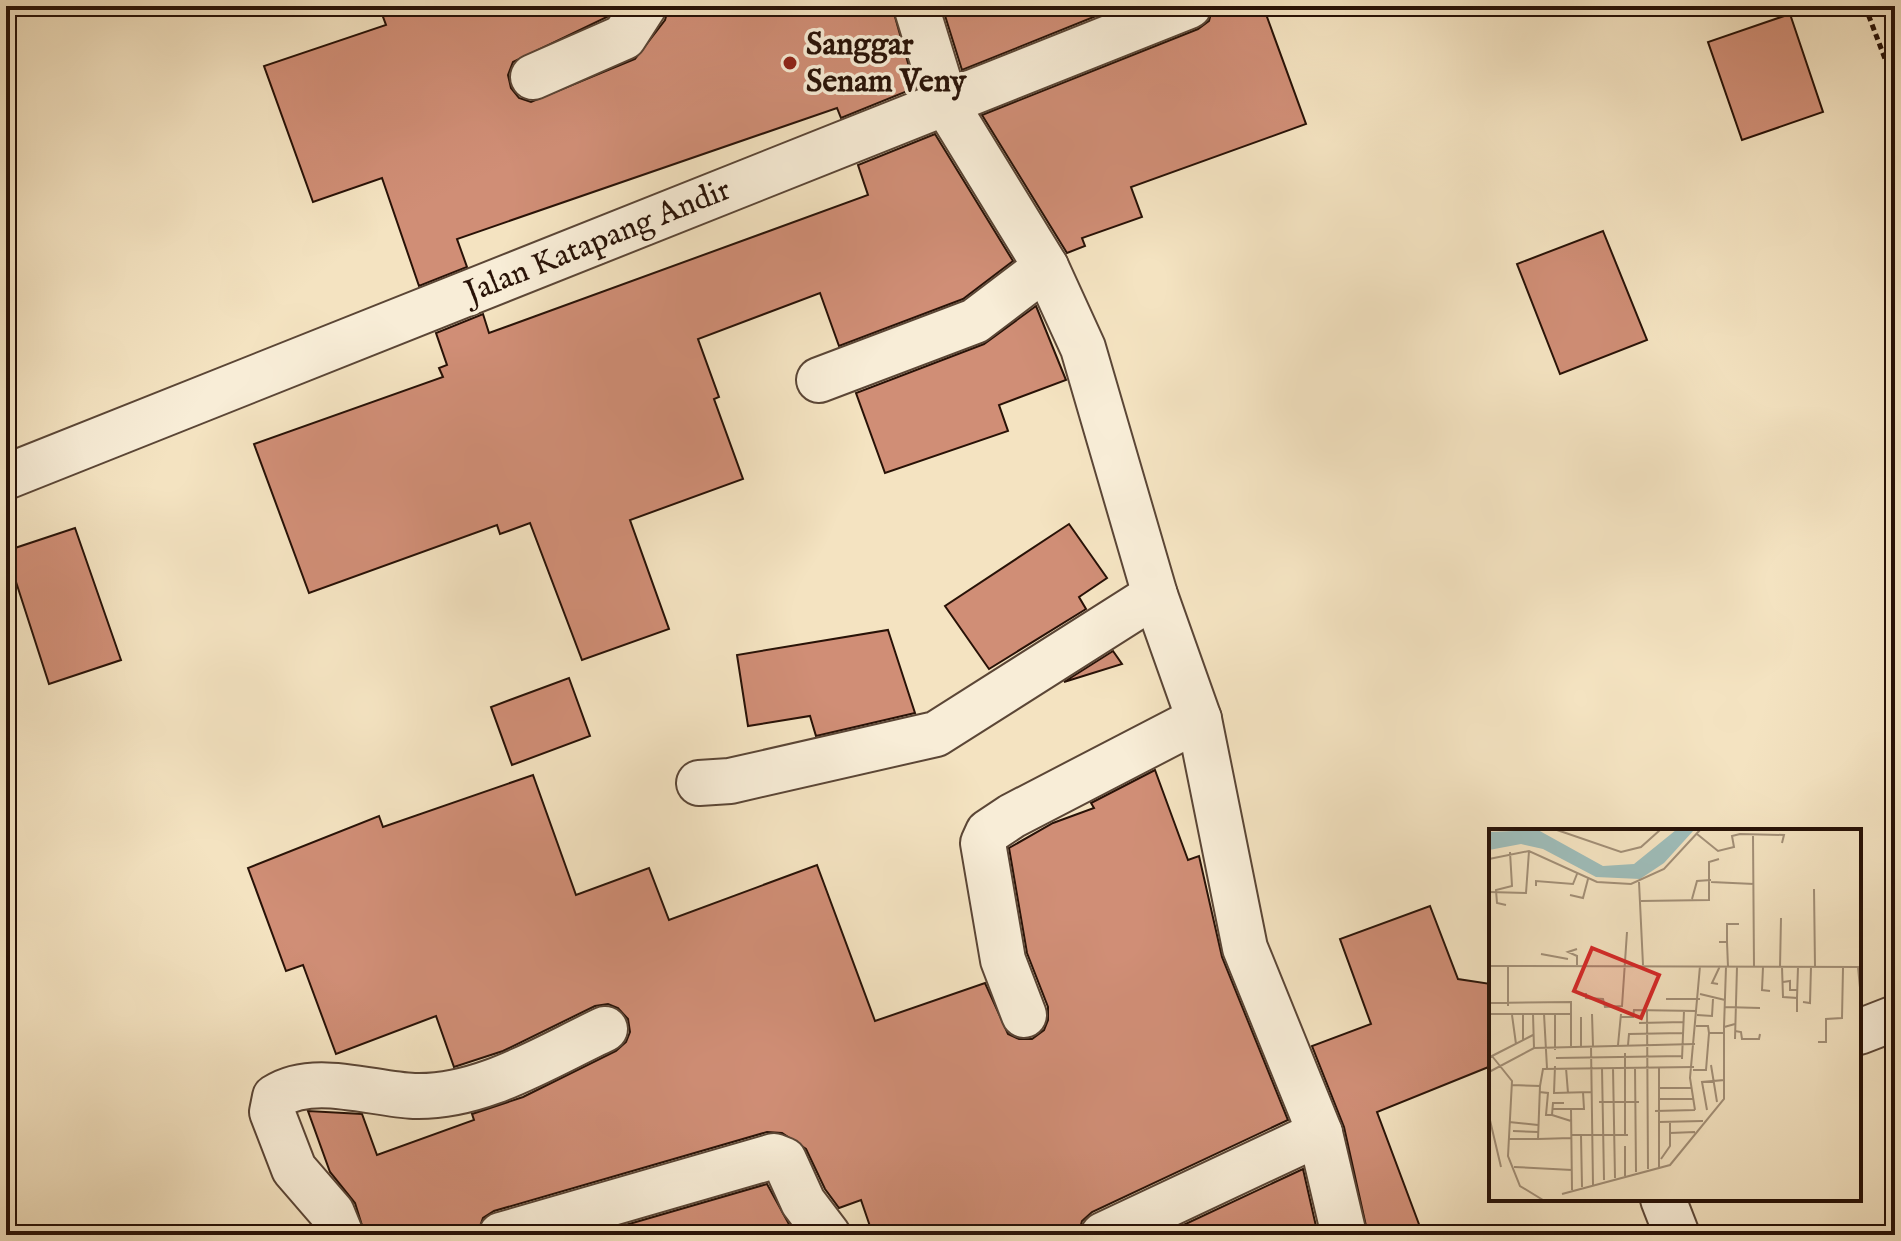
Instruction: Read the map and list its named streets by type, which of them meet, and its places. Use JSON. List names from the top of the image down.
{
  "streets": {
    "street": ["Jalan Katapang Andir"]
  },
  "places": ["Sanggar Senam Veny"]
}
